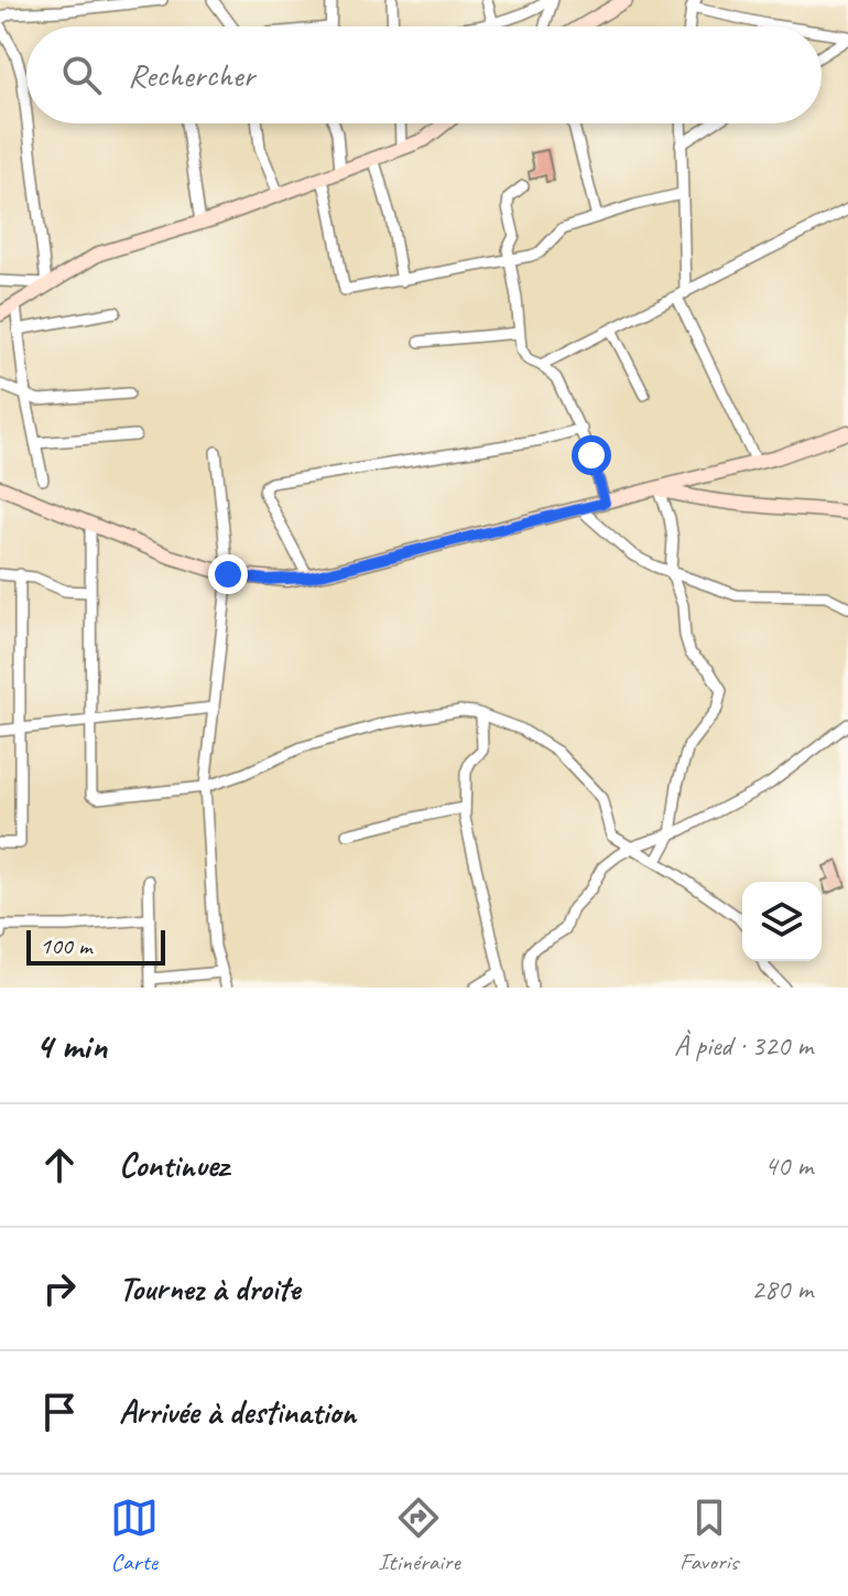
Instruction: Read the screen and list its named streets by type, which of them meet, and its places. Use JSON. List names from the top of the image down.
{
  "scale_bar": "100 m",
  "page": {
    "search": "Rechercher",
    "scale": "100 m",
    "heading": ["4 min", "À pied · 320 m"],
    "list": [
      ["Continuez", "40 m"],
      ["Tournez à droite", "280 m"],
      "Arrivée à destination"
    ],
    "nav": ["Carte", "Itinéraire", "Favoris"]
  }
}
